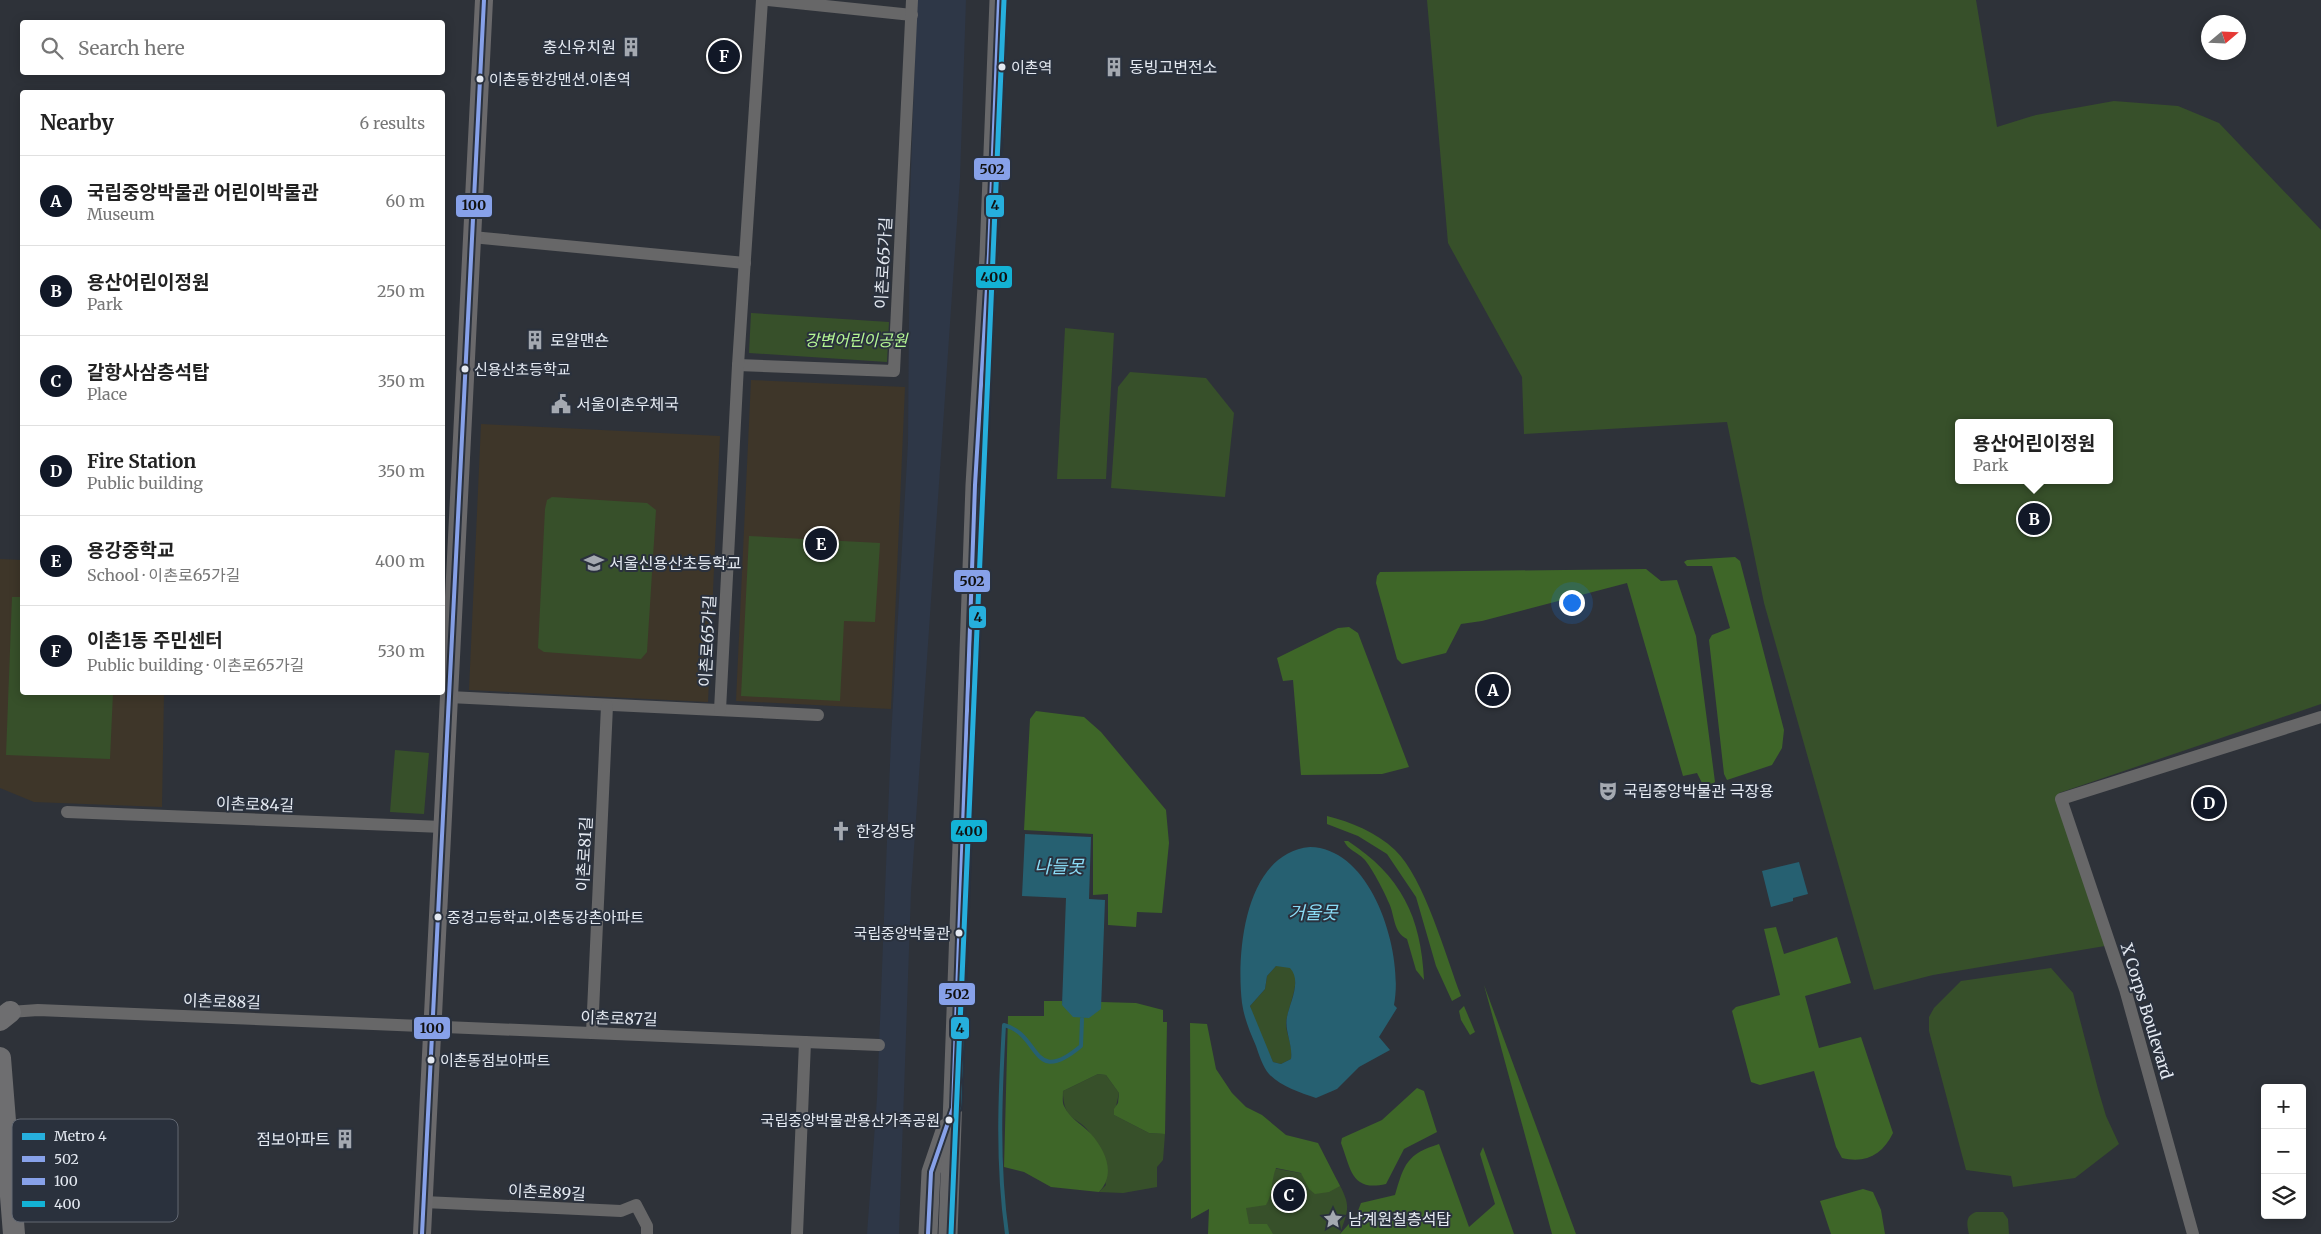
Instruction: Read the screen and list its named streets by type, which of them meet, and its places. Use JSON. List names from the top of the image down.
{
  "streets": {
    "street": [
      "이촌로65가길",
      "이촌로84길",
      "이촌로81길",
      "이촌로88길",
      "X Corps Boulevard",
      "이촌로87길",
      "이촌로89길"
    ]
  },
  "crossings": [
    ["이촌로81길", "이촌로87길"],
    ["이촌로88길", "이촌로87길"]
  ],
  "water": ["나들못", "거울못"],
  "parks": ["강변어린이공원"],
  "places": {
    "building": [
      "충신유치원",
      "동빙고변전소",
      "로얄맨숀",
      "점보아파트"
    ],
    "other": [
      "이촌역",
      "이촌동한강맨션.이촌역",
      "신용산초등학교",
      "중경고등학교.이촌동강촌아파트",
      "국립중앙박물관",
      "이촌동점보아파트",
      "국립중앙박물관용산가족공원"
    ],
    "public building": ["서울이촌우체국"],
    "school or university": ["서울신용산초등학교"],
    "theatre": ["국립중앙박물관 극장용"],
    "church": ["한강성당"],
    "place": ["남계원칠층석탑"]
  },
  "lines": [
    "metro line 4",
    "transit line 502",
    "transit line 100",
    "transit line 400"
  ],
  "legend": [
    "Metro 4",
    "502",
    "100",
    "400"
  ],
  "north": "right",
  "page": {
    "search": "Search here",
    "pins": [
      "F",
      "B",
      "E",
      "A",
      "D",
      "C"
    ],
    "heading": ["Nearby", "6 results"],
    "list": [
      {
        "mark": "A",
        "name": "국립중앙박물관 어린이박물관",
        "note": "Museum",
        "value": "60 m"
      },
      {
        "mark": "B",
        "name": "용산어린이정원",
        "note": "Park",
        "value": "250 m"
      },
      {
        "mark": "C",
        "name": "갈항사삼층석탑",
        "note": "Place",
        "value": "350 m"
      },
      {
        "mark": "D",
        "name": "Fire Station",
        "note": "Public building",
        "value": "350 m"
      },
      {
        "mark": "E",
        "name": "용강중학교",
        "note": "School · 이촌로65가길",
        "value": "400 m"
      },
      {
        "mark": "F",
        "name": "이촌1동 주민센터",
        "note": "Public building · 이촌로65가길",
        "value": "530 m"
      }
    ],
    "popup": ["용산어린이정원", "Park"],
    "map_buttons": ["+", "−"]
  }
}
